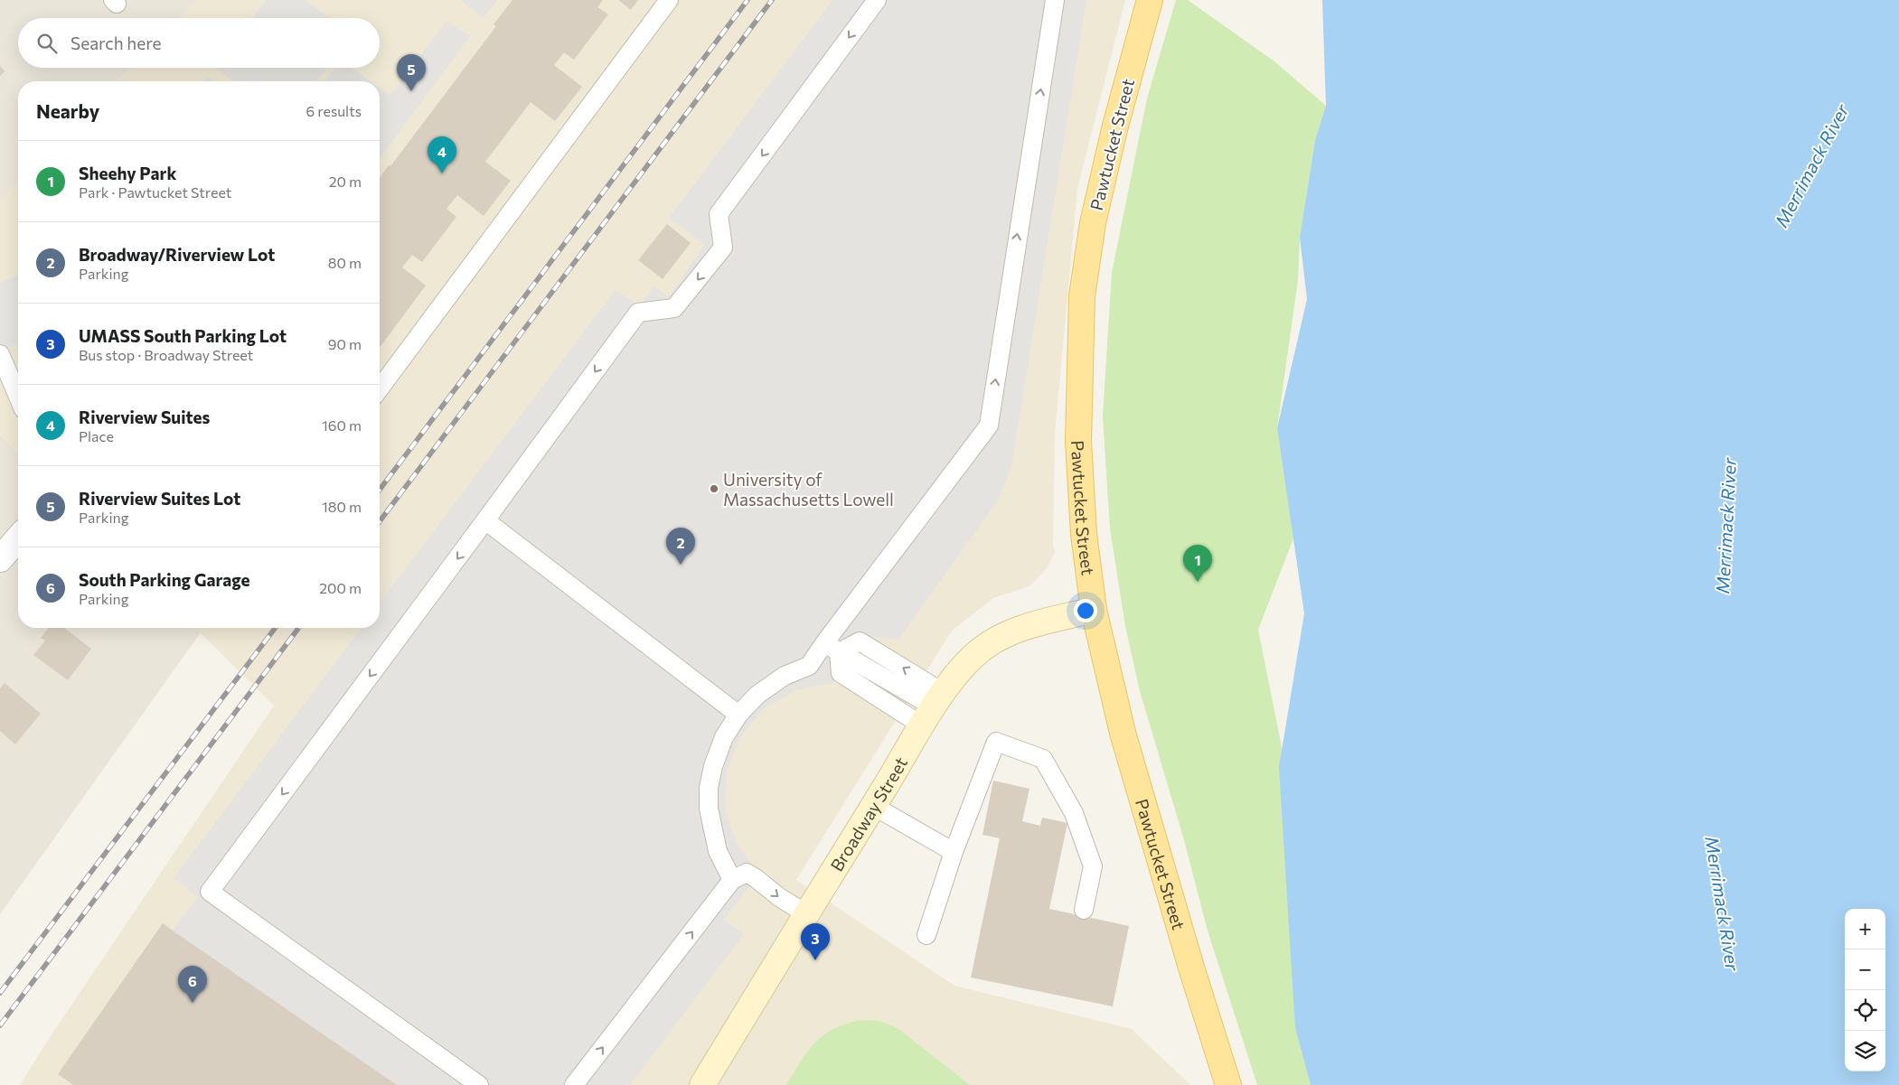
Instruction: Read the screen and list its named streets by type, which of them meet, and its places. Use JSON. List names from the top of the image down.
{
  "streets": {
    "main road": ["Pawtucket Street", "Broadway Street"]
  },
  "crossings": [
    ["Pawtucket Street", "Broadway Street"]
  ],
  "water": ["Merrimack River"],
  "places": ["University of Massachusetts Lowell"],
  "page": {
    "search": "Search here",
    "pins": [
      "5",
      "4",
      "2",
      "1",
      "3",
      "6"
    ],
    "heading": ["Nearby", "6 results"],
    "list": [
      {
        "mark": "1",
        "name": "Sheehy Park",
        "note": "Park · Pawtucket Street",
        "value": "20 m"
      },
      {
        "mark": "2",
        "name": "Broadway/Riverview Lot",
        "note": "Parking",
        "value": "80 m"
      },
      {
        "mark": "3",
        "name": "UMASS South Parking Lot",
        "note": "Bus stop · Broadway Street",
        "value": "90 m"
      },
      {
        "mark": "4",
        "name": "Riverview Suites",
        "note": "Place",
        "value": "160 m"
      },
      {
        "mark": "5",
        "name": "Riverview Suites Lot",
        "note": "Parking",
        "value": "180 m"
      },
      {
        "mark": "6",
        "name": "South Parking Garage",
        "note": "Parking",
        "value": "200 m"
      }
    ],
    "map_buttons": ["+", "−"]
  }
}
